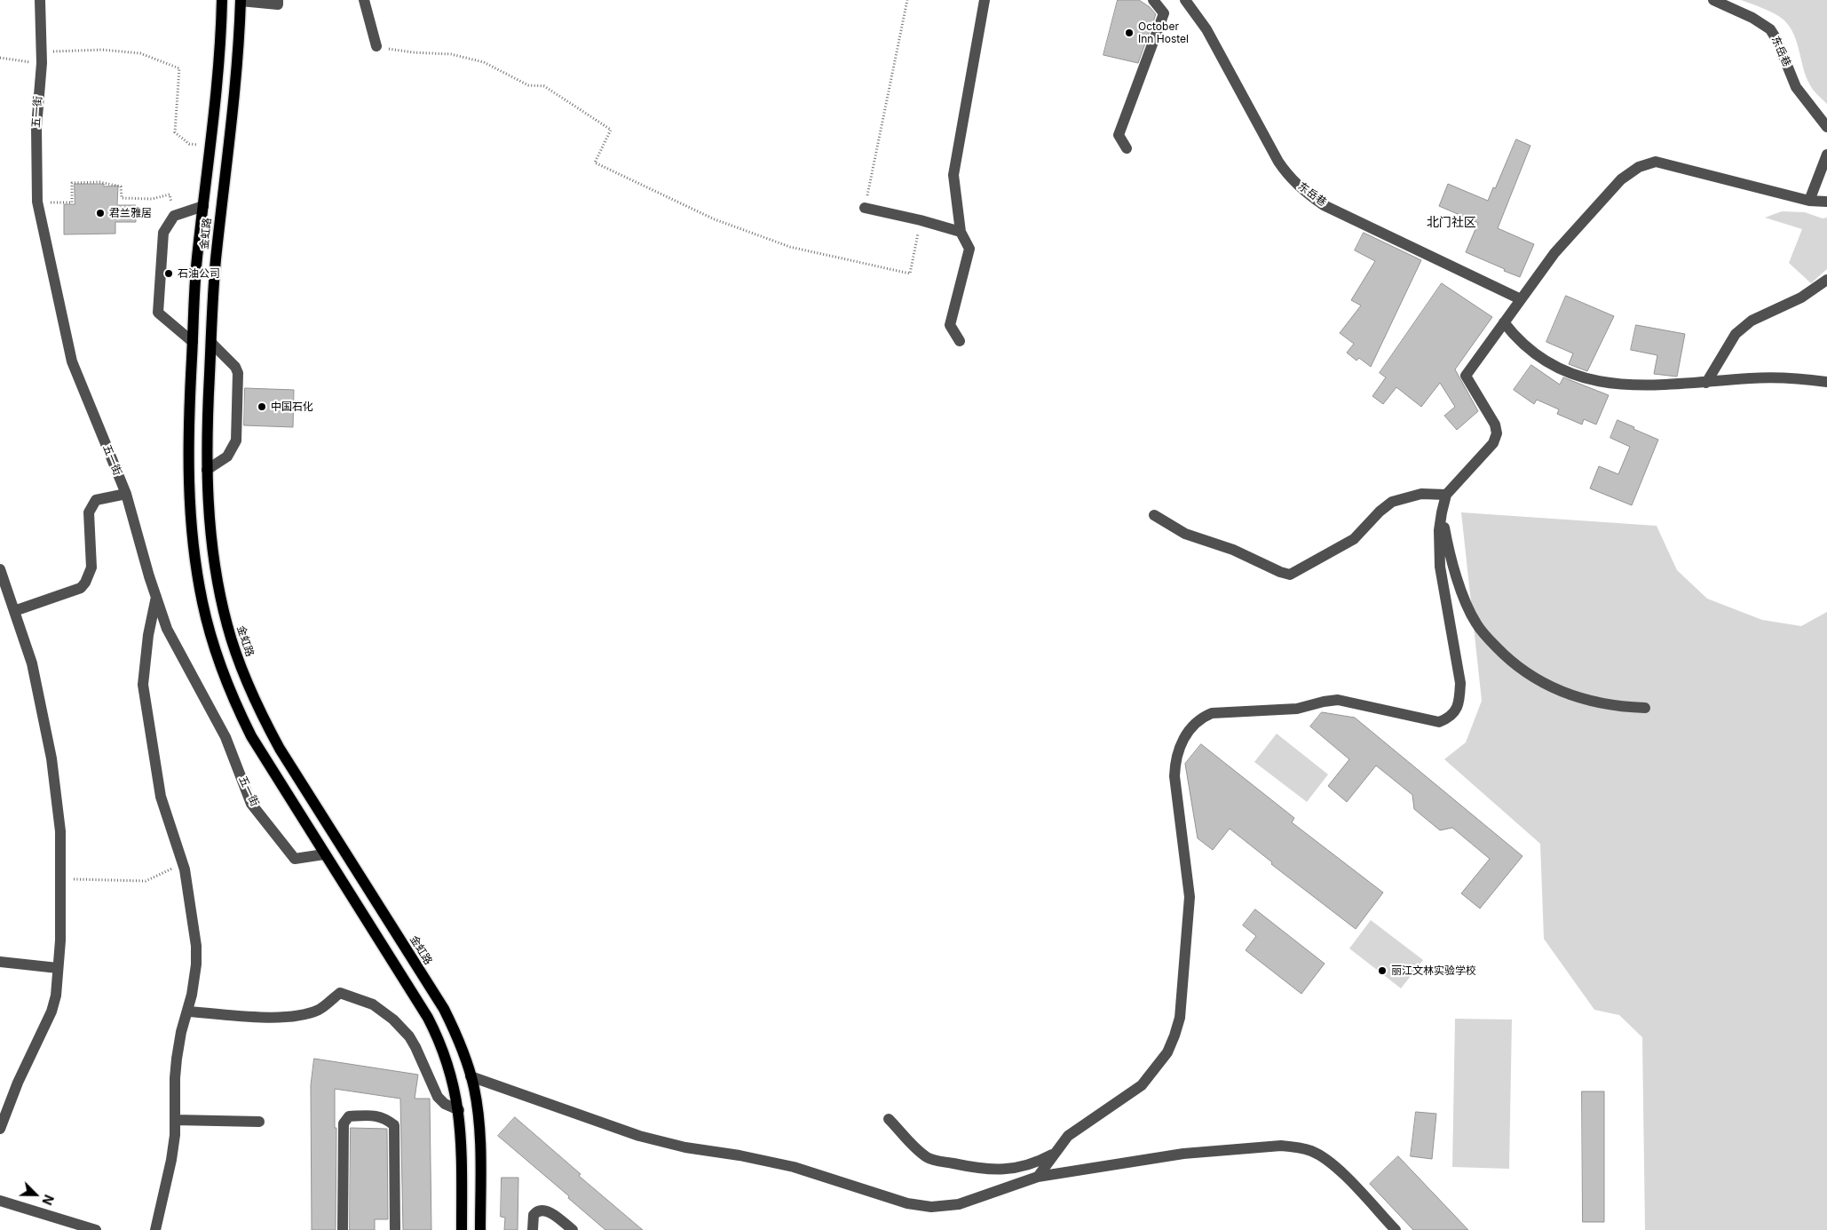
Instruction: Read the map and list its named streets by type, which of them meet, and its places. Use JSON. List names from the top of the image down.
{
  "streets": {
    "main road": ["金虹路"],
    "street": ["东岳巷", "五一街"]
  },
  "crossings": [
    ["五一街", "金虹路"]
  ],
  "districts": ["北门社区"],
  "places": [
    "October Inn Hostel",
    "君兰雅居",
    "石油公司",
    "中国石化",
    "丽江文林实验学校"
  ],
  "north": "bottom right"
}
